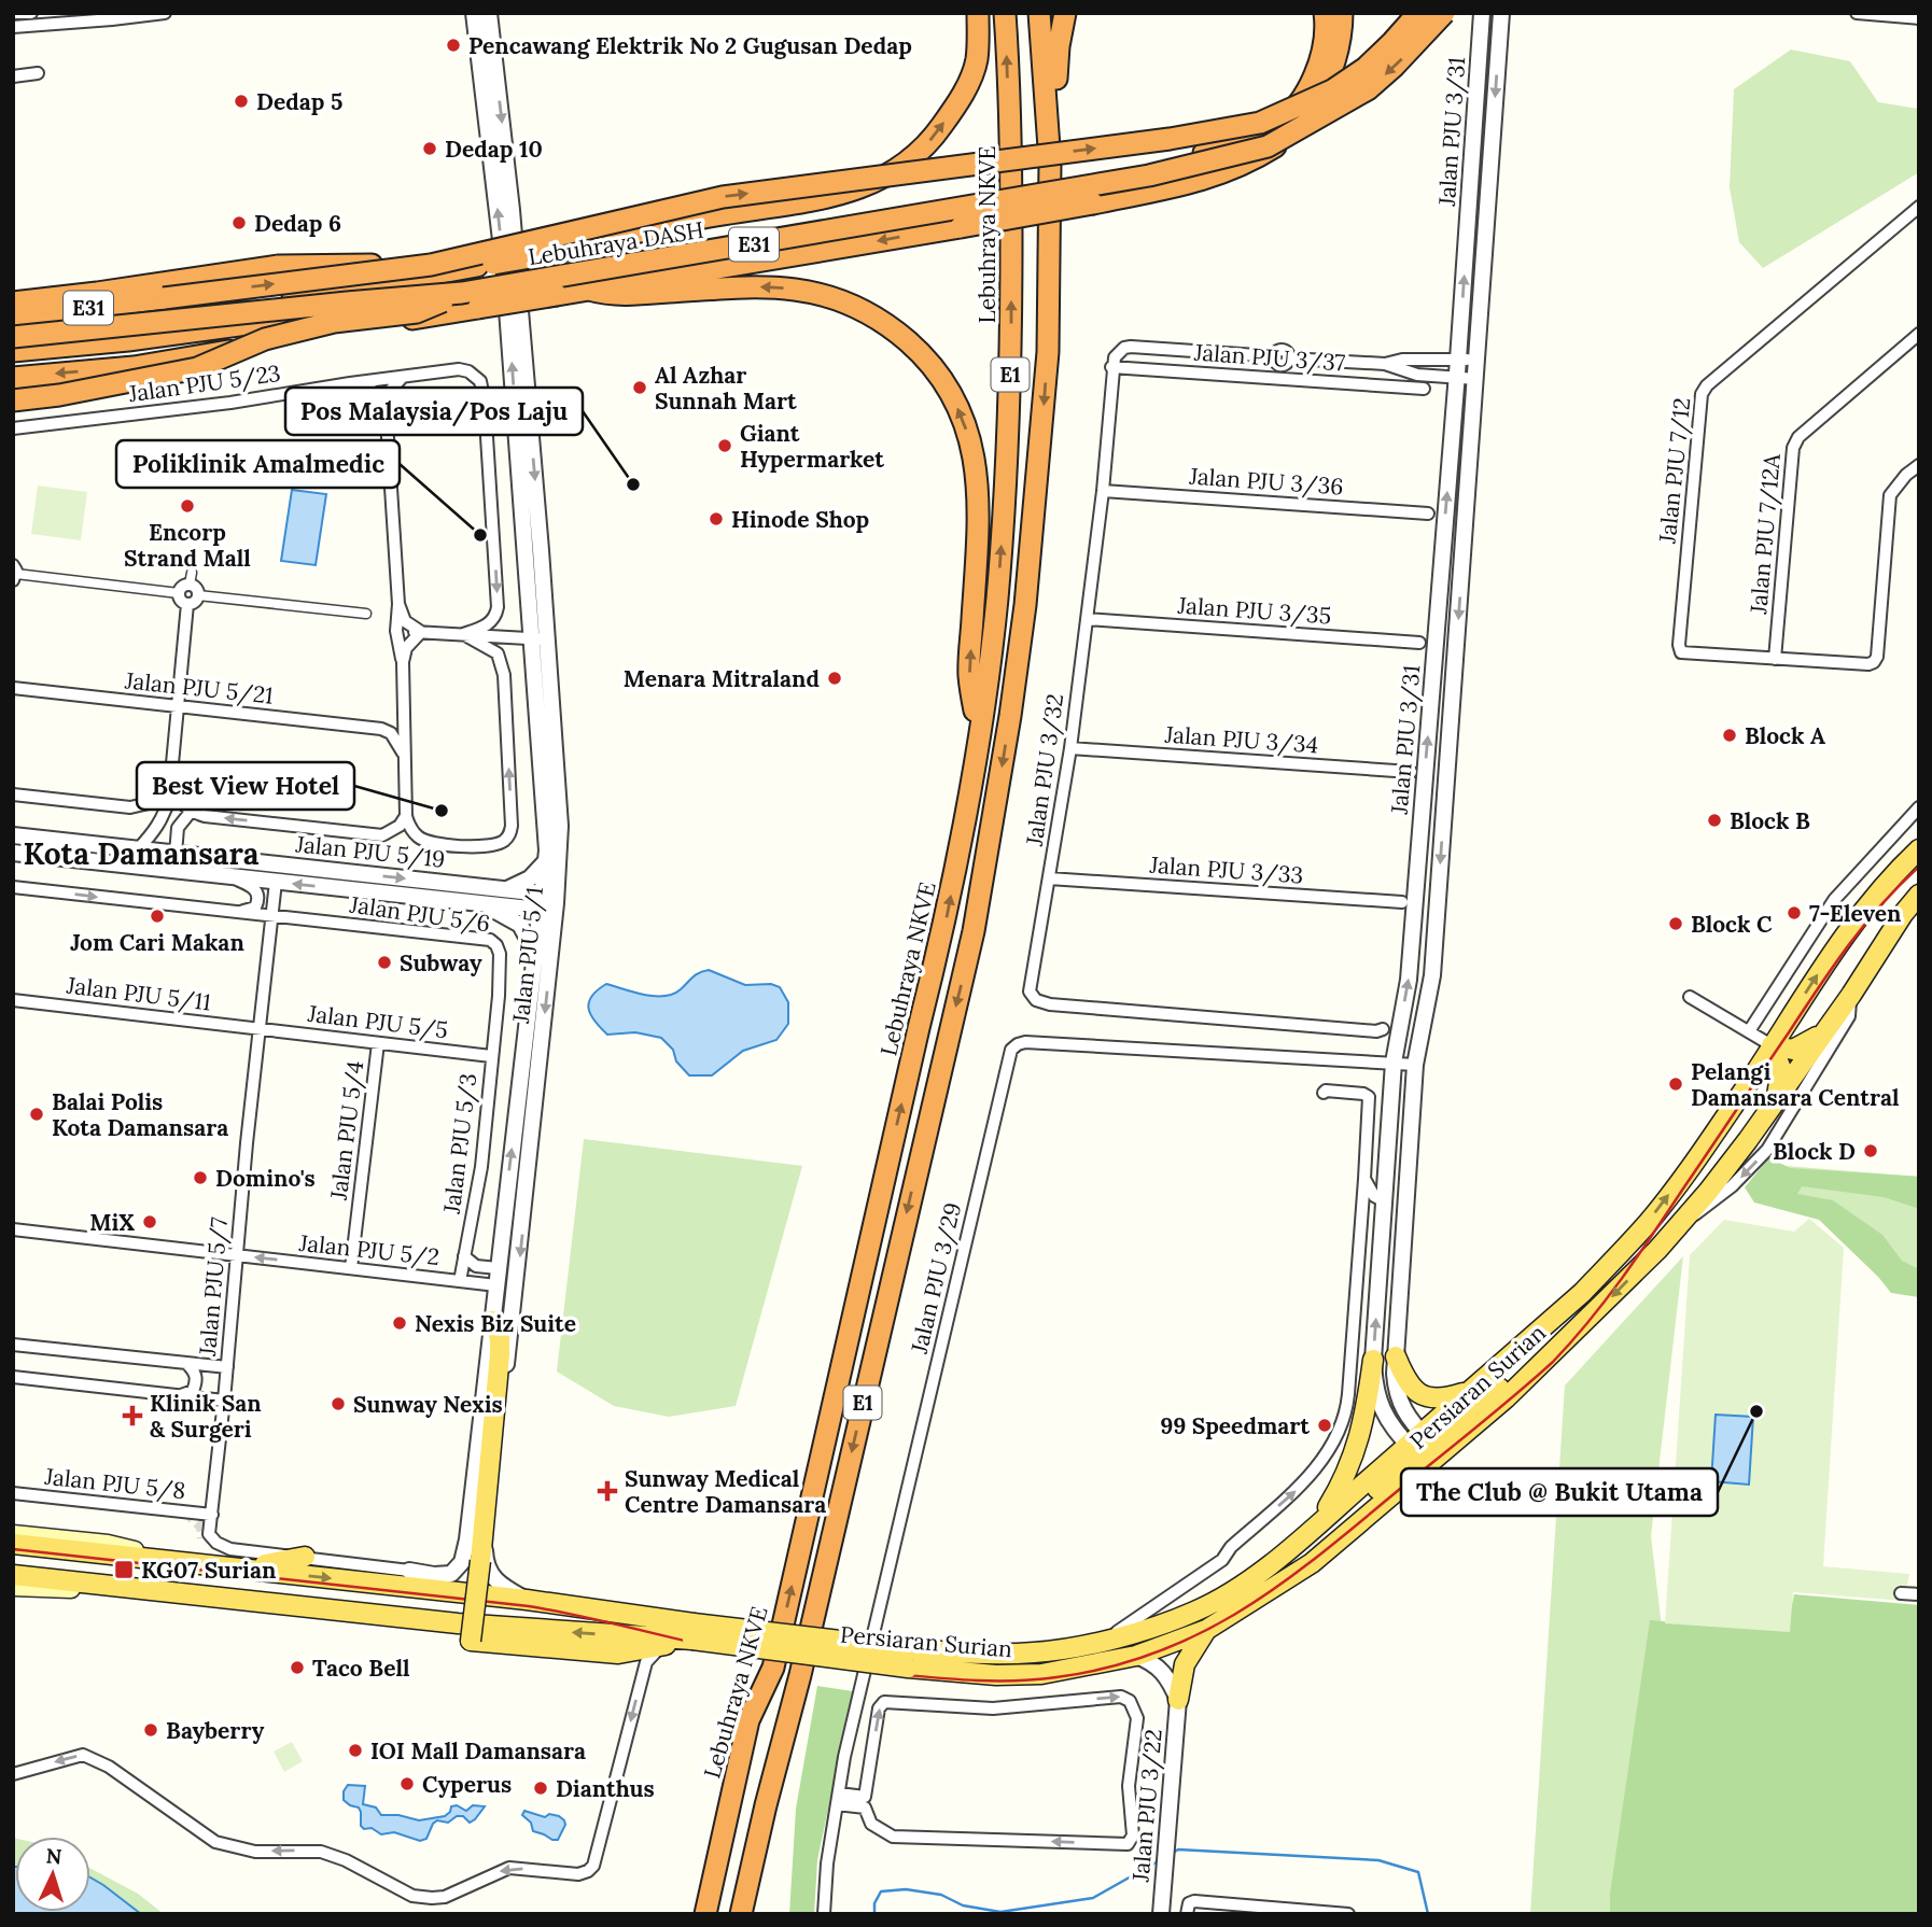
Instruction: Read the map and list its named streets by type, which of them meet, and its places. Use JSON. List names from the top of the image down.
{
  "streets": {
    "highway": [
      "Lebuhraya NKVE",
      "Lebuhraya DASH",
      "E31",
      "E1"
    ],
    "main road": ["Persiaran Surian"],
    "street": [
      "Jalan PJU 3/31",
      "Jalan PJU 3/37",
      "Jalan PJU 5/23",
      "Jalan PJU 7/12",
      "Jalan PJU 3/36",
      "Jalan PJU 7/12A",
      "Jalan PJU 3/35",
      "Jalan PJU 5/21",
      "Jalan PJU 3/34",
      "Jalan PJU 3/32",
      "Jalan PJU 5/19",
      "Jalan PJU 3/33",
      "Jalan PJU 5/6",
      "Jalan PJU 5/1",
      "Jalan PJU 5/11",
      "Jalan PJU 5/5",
      "Jalan PJU 5/4",
      "Jalan PJU 5/3",
      "Jalan PJU 5/2",
      "Jalan PJU 3/29",
      "Jalan PJU 5/7",
      "Jalan PJU 5/8",
      "Jalan PJU 3/22"
    ]
  },
  "crossings": [
    ["Jalan PJU 3/31", "Jalan PJU 3/29"],
    ["Jalan PJU 3/31", "Persiaran Surian"],
    ["Jalan PJU 3/37", "Jalan PJU 3/32"],
    ["Jalan PJU 7/12", "Jalan PJU 7/12A"],
    ["Jalan PJU 3/36", "Jalan PJU 3/32"],
    ["Jalan PJU 3/35", "Jalan PJU 3/32"],
    ["Jalan PJU 3/34", "Jalan PJU 3/32"],
    ["Jalan PJU 3/32", "Jalan PJU 3/33"],
    ["Jalan PJU 5/19", "Jalan PJU 5/1"],
    ["Jalan PJU 5/19", "Jalan PJU 5/7"],
    ["Jalan PJU 5/6", "Jalan PJU 5/5"],
    ["Jalan PJU 5/6", "Jalan PJU 5/3"],
    ["Jalan PJU 5/6", "Jalan PJU 5/7"],
    ["Jalan PJU 5/1", "Jalan PJU 5/2"],
    ["Jalan PJU 5/11", "Jalan PJU 5/5"],
    ["Jalan PJU 5/11", "Jalan PJU 5/7"],
    ["Jalan PJU 5/5", "Jalan PJU 5/4"],
    ["Jalan PJU 5/5", "Jalan PJU 5/3"],
    ["Jalan PJU 5/5", "Jalan PJU 5/7"],
    ["Jalan PJU 5/4", "Jalan PJU 5/2"],
    ["Jalan PJU 5/3", "Jalan PJU 5/2"],
    ["Jalan PJU 5/2", "Jalan PJU 5/7"],
    ["Jalan PJU 5/7", "Jalan PJU 5/8"]
  ],
  "districts": ["Kota Damansara"],
  "places": {
    "other": [
      "Pencawang Elektrik No 2 Gugusan Dedap",
      "Dedap 5",
      "Dedap 10",
      "Dedap 6",
      "Al Azhar Sunnah Mart",
      "Giant Hypermarket",
      "Pos Malaysia/Pos Laju",
      "Encorp Strand Mall",
      "Hinode Shop",
      "Poliklinik Amalmedic",
      "Menara Mitraland",
      "Block A",
      "Best View Hotel",
      "Block B",
      "7-Eleven",
      "Jom Cari Makan",
      "Block C",
      "Subway",
      "Pelangi Damansara Central",
      "Balai Polis Kota Damansara",
      "Block D",
      "Domino's",
      "MiX",
      "Nexis Biz Suite",
      "Sunway Nexis",
      "The Club @ Bukit Utama",
      "99 Speedmart",
      "Taco Bell",
      "Bayberry",
      "IOI Mall Damansara",
      "Cyperus",
      "Dianthus"
    ],
    "health": ["Klinik San & Surgeri", "Sunway Medical Centre Damansara"],
    "transit": ["KG07 Surian"]
  },
  "north": "top"
}
